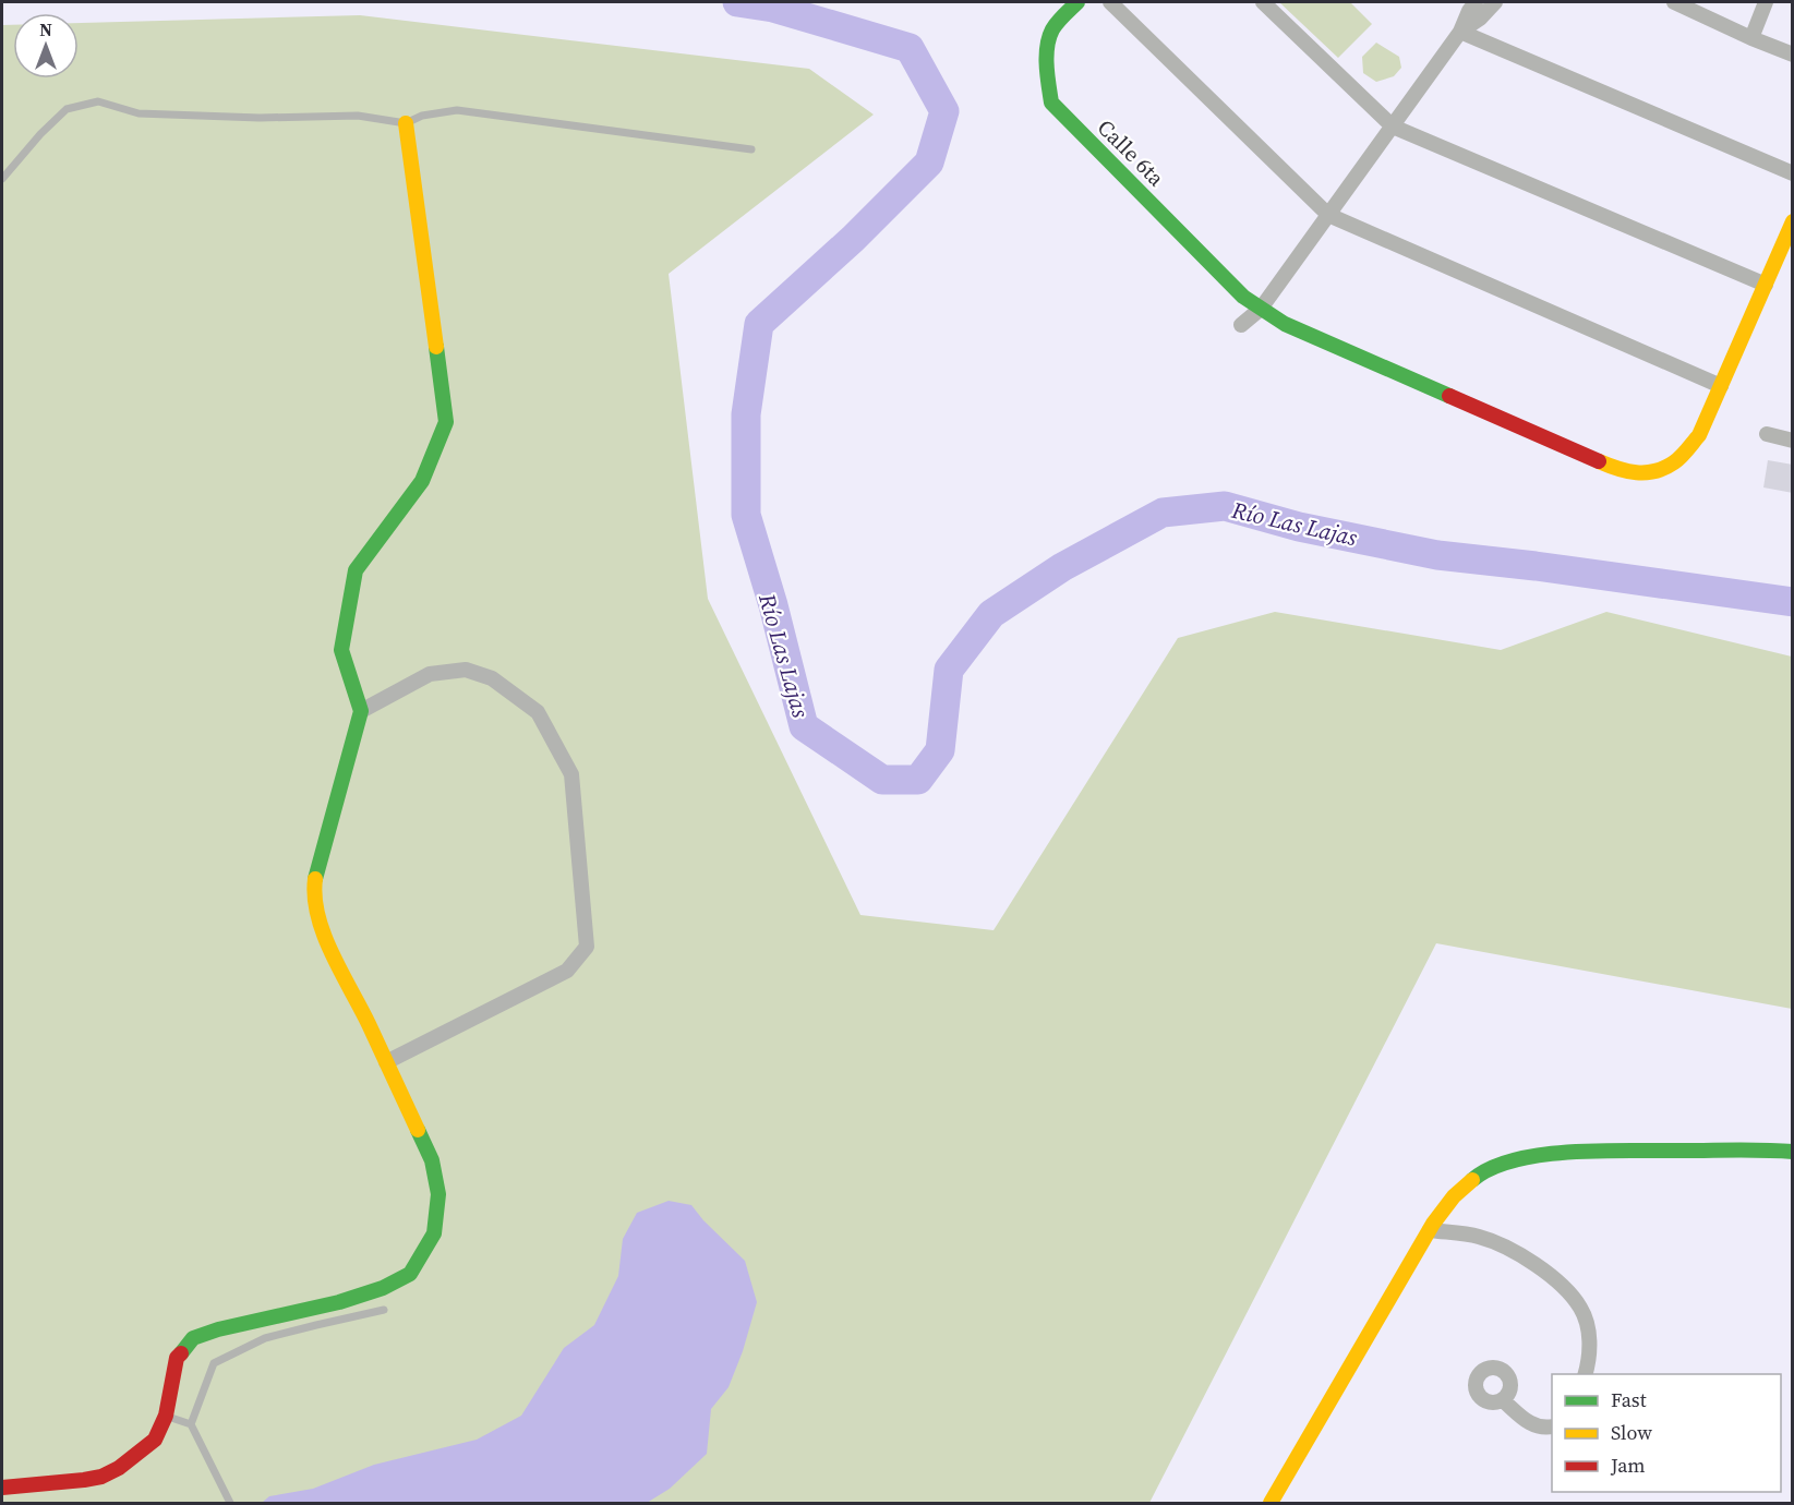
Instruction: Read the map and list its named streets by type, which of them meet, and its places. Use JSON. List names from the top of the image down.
{
  "streets": {
    "street": ["Calle 6ta"]
  },
  "water": ["Río Las Lajas"],
  "legend": ["Fast", "Slow", "Jam"],
  "north": "top"
}
